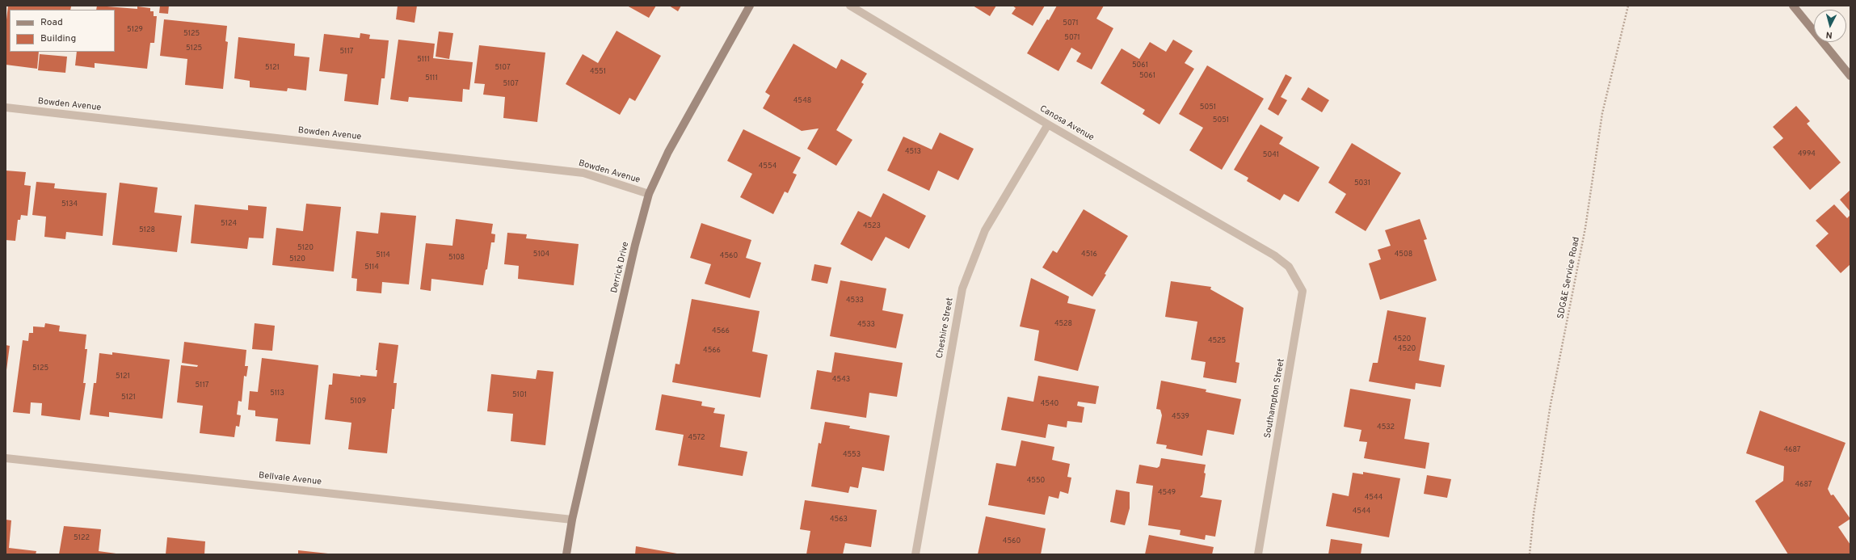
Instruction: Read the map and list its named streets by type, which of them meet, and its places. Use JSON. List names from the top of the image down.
{
  "streets": {
    "street": [
      "Bowden Avenue",
      "Canosa Avenue",
      "Derrick Drive",
      "Cheshire Street",
      "Southampton Street",
      "Bellvale Avenue"
    ],
    "path": ["SDG&E Service Road"]
  },
  "crossings": [
    ["Bowden Avenue", "Derrick Drive"],
    ["Canosa Avenue", "Cheshire Street"],
    ["Canosa Avenue", "Southampton Street"],
    ["Derrick Drive", "Bellvale Avenue"]
  ],
  "house_numbers": [
    "5071",
    "5129",
    "5125",
    "5071",
    "5125",
    "5117",
    "5111",
    "5061",
    "5121",
    "5107",
    "4551",
    "5061",
    "5111",
    "5107",
    "4548",
    "5051",
    "5051",
    "4513",
    "4994",
    "5041",
    "4554",
    "5031",
    "5134",
    "5124",
    "4523",
    "5128",
    "5120",
    "5104",
    "4516",
    "4508",
    "5114",
    "4560",
    "5108",
    "5120",
    "5114",
    "4533",
    "4528",
    "4533",
    "4566",
    "4520",
    "4525",
    "4520",
    "4566",
    "5125",
    "5121",
    "4543",
    "5117",
    "5113",
    "5101",
    "5121",
    "5109",
    "4540",
    "4539",
    "4532",
    "4572",
    "4687",
    "4553",
    "4550",
    "4687",
    "4549",
    "4544",
    "4544",
    "4563",
    "5122",
    "4560"
  ],
  "legend": ["Road", "Building"],
  "north": "bottom"
}
